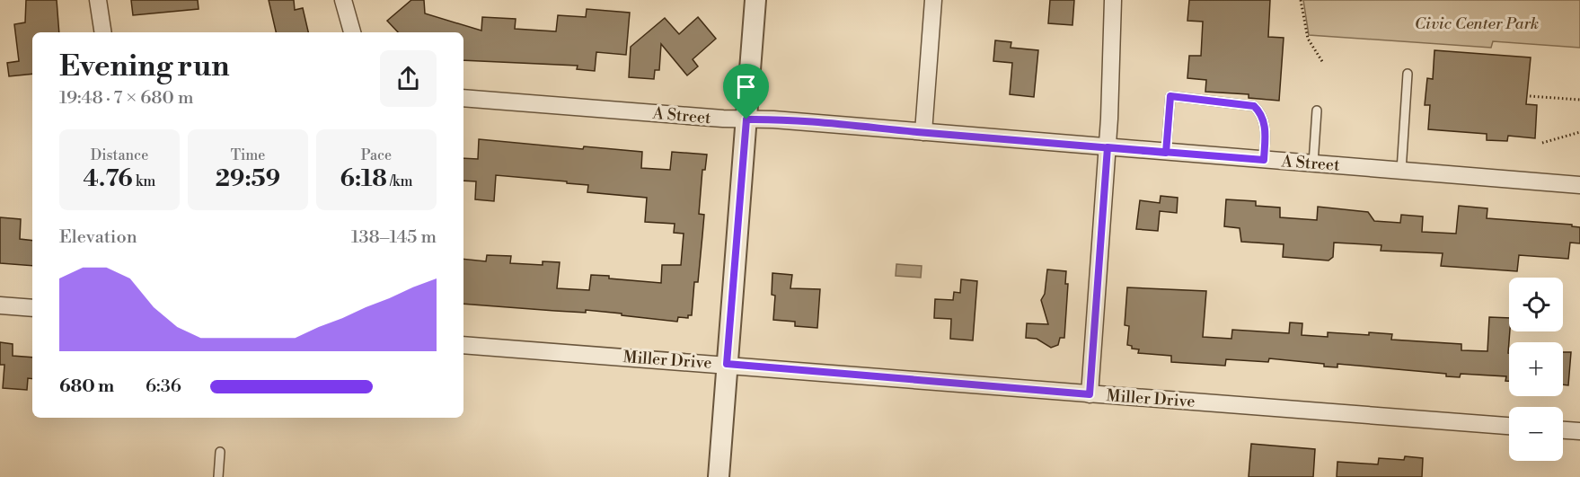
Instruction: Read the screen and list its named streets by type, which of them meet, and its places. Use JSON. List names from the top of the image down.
{
  "streets": {
    "street": ["A Street", "Miller Drive"]
  },
  "parks": ["Civic Center Park"],
  "page": {
    "heading": ["Evening run", "19:48 · 7 × 680 m"],
    "stats": [
      ["Distance", "4.76 km"],
      ["Time", "29:59"],
      ["Pace", "6:18 /km"]
    ],
    "chart": ["Elevation", "138–145 m"],
    "map_buttons": ["+", "−"],
    "list": [
      {
        "name": "680 m",
        "note": "6:36"
      }
    ]
  }
}
